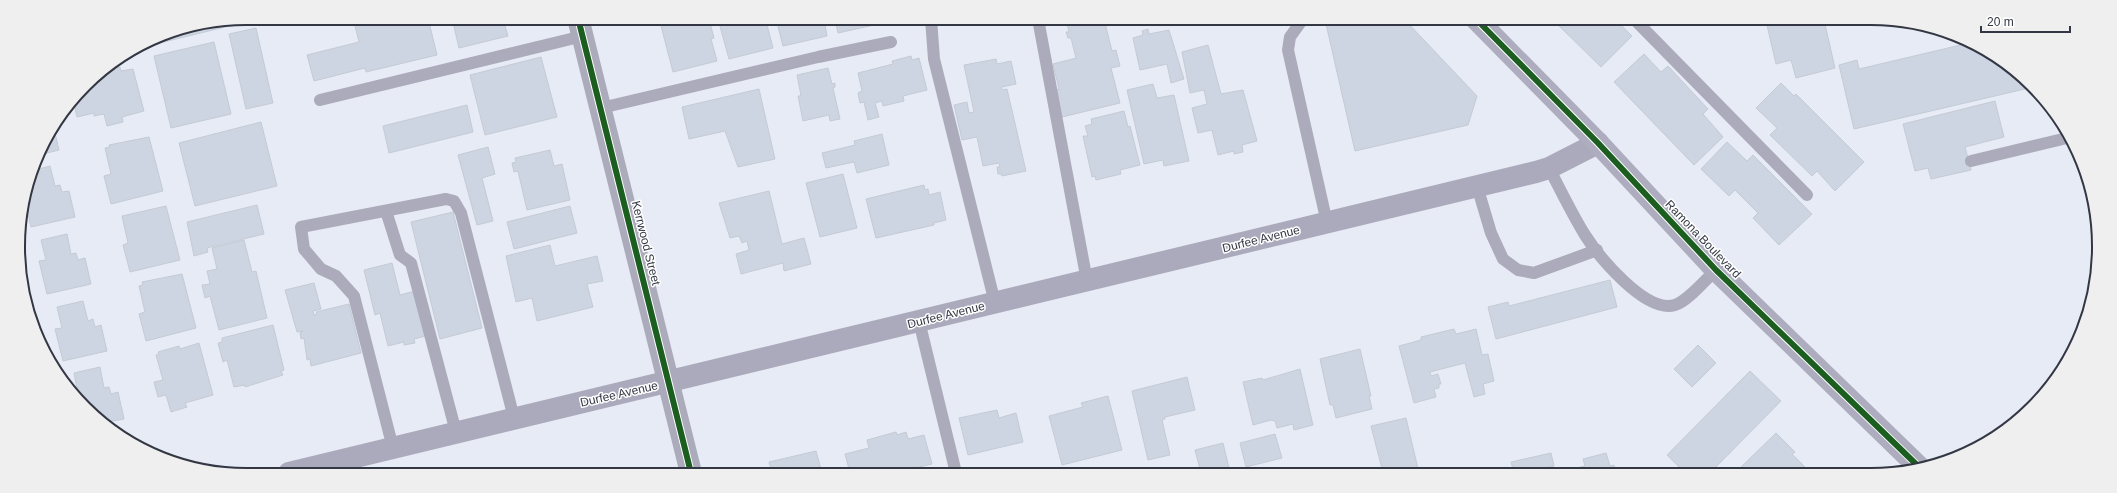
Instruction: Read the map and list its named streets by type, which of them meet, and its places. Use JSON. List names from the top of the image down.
{
  "streets": {
    "main road": ["Durfee Avenue", "Ramona Boulevard"],
    "street": ["Kerrwood Street"]
  },
  "crossings": [
    ["Durfee Avenue", "Ramona Boulevard"],
    ["Durfee Avenue", "Kerrwood Street"]
  ],
  "scale_bar": "20 m"
}
